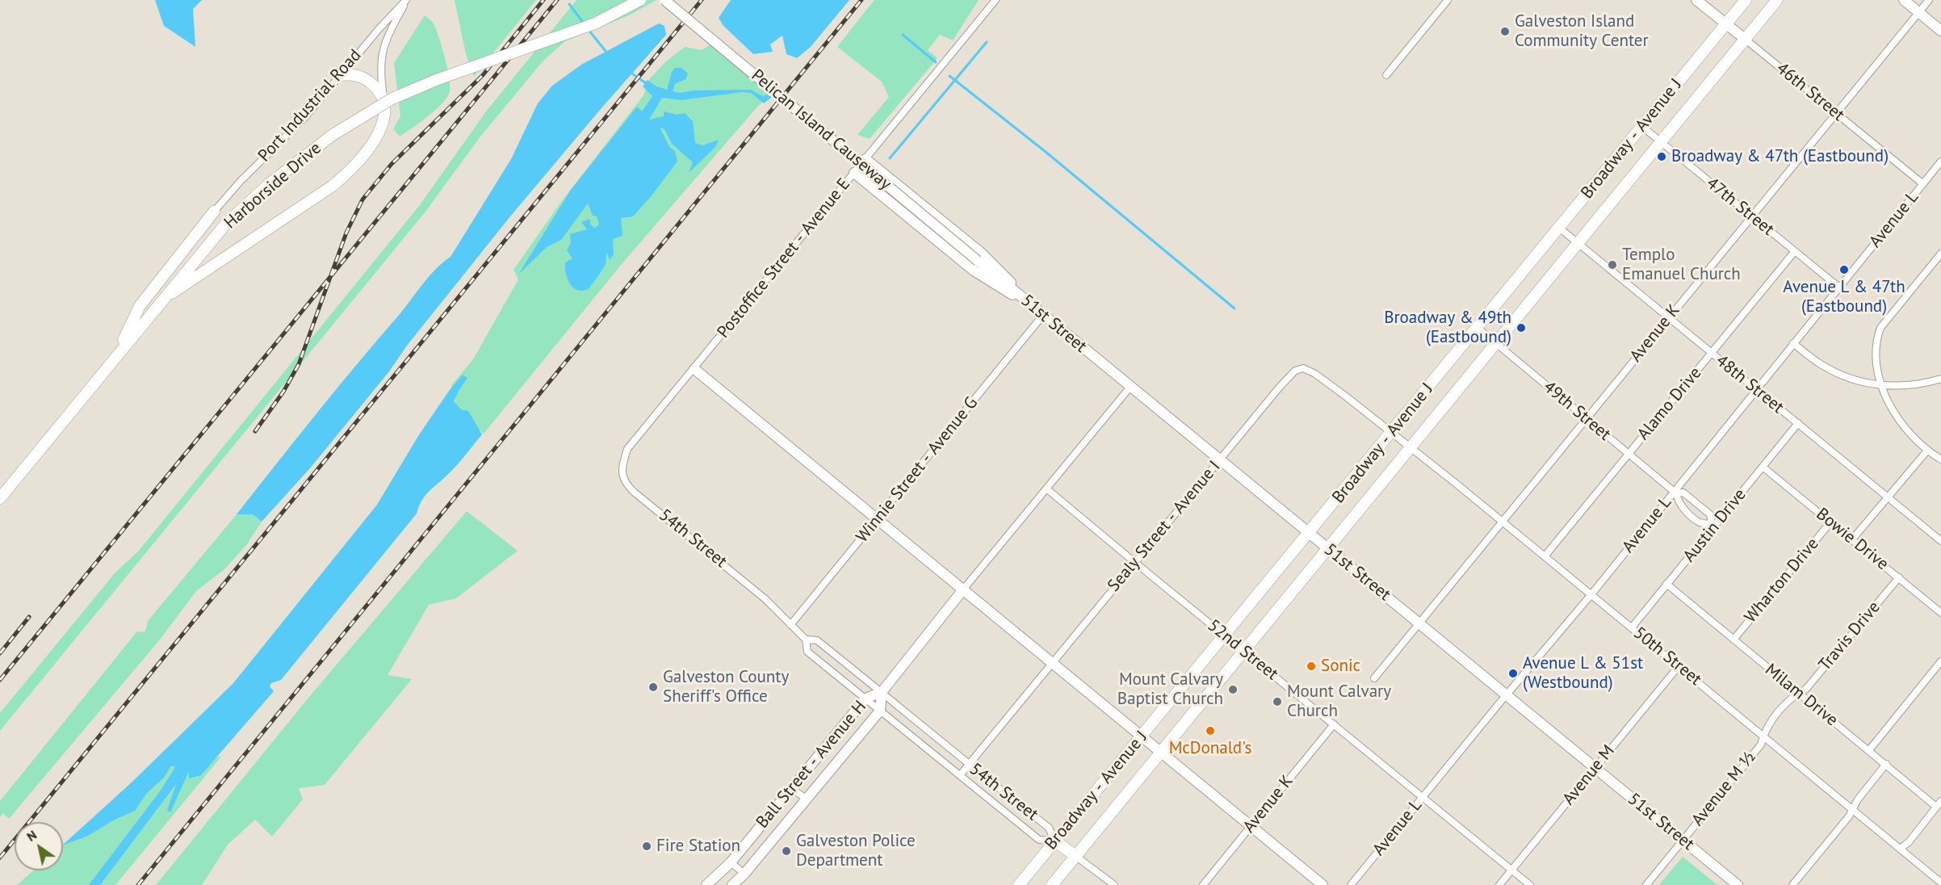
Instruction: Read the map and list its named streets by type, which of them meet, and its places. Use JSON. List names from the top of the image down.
{
  "streets": {
    "main road": ["Broadway - Avenue J", "Harborside Drive"],
    "street": [
      "46th Street",
      "Port Industrial Road",
      "Pelican Island Causeway",
      "47th Street",
      "Avenue L",
      "Postoffice Street - Avenue E",
      "51st Street",
      "Avenue K",
      "48th Street",
      "Alamo Drive",
      "49th Street",
      "Winnie Street - Avenue G",
      "Austin Drive",
      "Sealy Street - Avenue I",
      "54th Street",
      "Bowie Drive",
      "Wharton Drive",
      "Travis Drive",
      "52nd Street",
      "50th Street",
      "Milam Drive",
      "Ball Street - Avenue H",
      "Avenue M",
      "Avenue M ½"
    ]
  },
  "crossings": [
    ["46th Street", "Broadway - Avenue J"],
    ["46th Street", "Avenue L"],
    ["46th Street", "Avenue K"],
    ["Pelican Island Causeway", "51st Street"],
    ["Broadway - Avenue J", "47th Street"],
    ["Broadway - Avenue J", "51st Street"],
    ["Broadway - Avenue J", "48th Street"],
    ["Broadway - Avenue J", "49th Street"],
    ["Broadway - Avenue J", "Sealy Street - Avenue I"],
    ["Broadway - Avenue J", "54th Street"],
    ["Broadway - Avenue J", "52nd Street"],
    ["Broadway - Avenue J", "50th Street"],
    ["47th Street", "Avenue L"],
    ["47th Street", "Avenue K"],
    ["47th Street", "Alamo Drive"],
    ["Avenue L", "51st Street"],
    ["Avenue L", "48th Street"],
    ["Avenue L", "49th Street"],
    ["Avenue L", "52nd Street"],
    ["Avenue L", "50th Street"],
    ["Postoffice Street - Avenue E", "54th Street"],
    ["51st Street", "Avenue K"],
    ["51st Street", "Winnie Street - Avenue G"],
    ["51st Street", "Sealy Street - Avenue I"],
    ["51st Street", "Avenue M"],
    ["51st Street", "Avenue M ½"],
    ["Avenue K", "48th Street"],
    ["Avenue K", "49th Street"],
    ["Avenue K", "52nd Street"],
    ["Avenue K", "50th Street"],
    ["48th Street", "Alamo Drive"],
    ["48th Street", "Austin Drive"],
    ["Alamo Drive", "49th Street"],
    ["Alamo Drive", "50th Street"],
    ["49th Street", "Austin Drive"],
    ["Winnie Street - Avenue G", "54th Street"],
    ["Austin Drive", "Bowie Drive"],
    ["Austin Drive", "50th Street"],
    ["Austin Drive", "Milam Drive"],
    ["Sealy Street - Avenue I", "54th Street"],
    ["Sealy Street - Avenue I", "52nd Street"],
    ["Sealy Street - Avenue I", "50th Street"],
    ["54th Street", "Ball Street - Avenue H"],
    ["Bowie Drive", "Wharton Drive"],
    ["Bowie Drive", "Travis Drive"],
    ["Wharton Drive", "Milam Drive"],
    ["Travis Drive", "Milam Drive"],
    ["Travis Drive", "Avenue M ½"],
    ["52nd Street", "Avenue M"],
    ["50th Street", "Avenue M"],
    ["50th Street", "Avenue M ½"],
    ["Milam Drive", "Avenue M ½"]
  ],
  "places": [
    "Galveston Island Community Center",
    "Broadway & 47th (Eastbound)",
    "Templo Emanuel Church",
    "Avenue L & 47th (Eastbound)",
    "Broadway & 49th (Eastbound)",
    "Sonic",
    "Avenue L & 51st (Westbound)",
    "Galveston County Sheriff's Office",
    "Mount Calvary Baptist Church",
    "Mount Calvary Church",
    "McDonald's",
    "Fire Station",
    "Galveston Police Department"
  ],
  "north": "top left"
}
